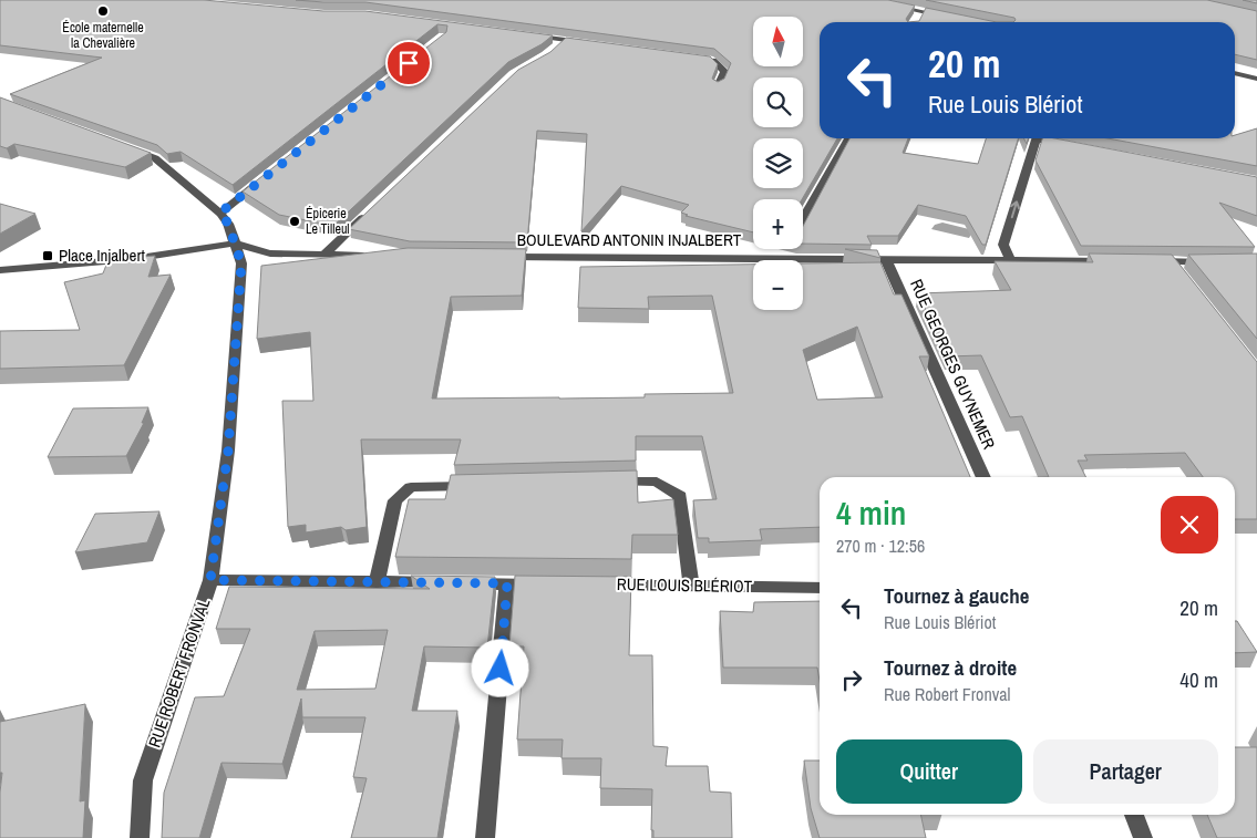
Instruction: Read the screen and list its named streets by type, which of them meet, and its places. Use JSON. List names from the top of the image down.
{
  "streets": {
    "street": [
      "BOULEVARD ANTONIN INJALBERT",
      "RUE GEORGES GUYNEMER",
      "RUE LOUIS BLÉRIOT",
      "RUE ROBERT FRONVAL"
    ]
  },
  "crossings": [
    ["BOULEVARD ANTONIN INJALBERT", "RUE GEORGES GUYNEMER"]
  ],
  "places": {
    "other": ["École maternelle la Chevalière", "Épicerie Le Tilleul"],
    "transit": ["Place Injalbert"]
  },
  "north": "top",
  "page": {
    "map_buttons": ["+", "−"],
    "turn": ["20 m", "Rue Louis Blériot"],
    "heading": ["4 min", "270 m · 12:56"],
    "list": [
      {
        "name": "Tournez à gauche",
        "note": "Rue Louis Blériot",
        "value": "20 m"
      },
      {
        "name": "Tournez à droite",
        "note": "Rue Robert Fronval",
        "value": "40 m"
      }
    ],
    "buttons": ["Quitter", "Partager"]
  }
}
